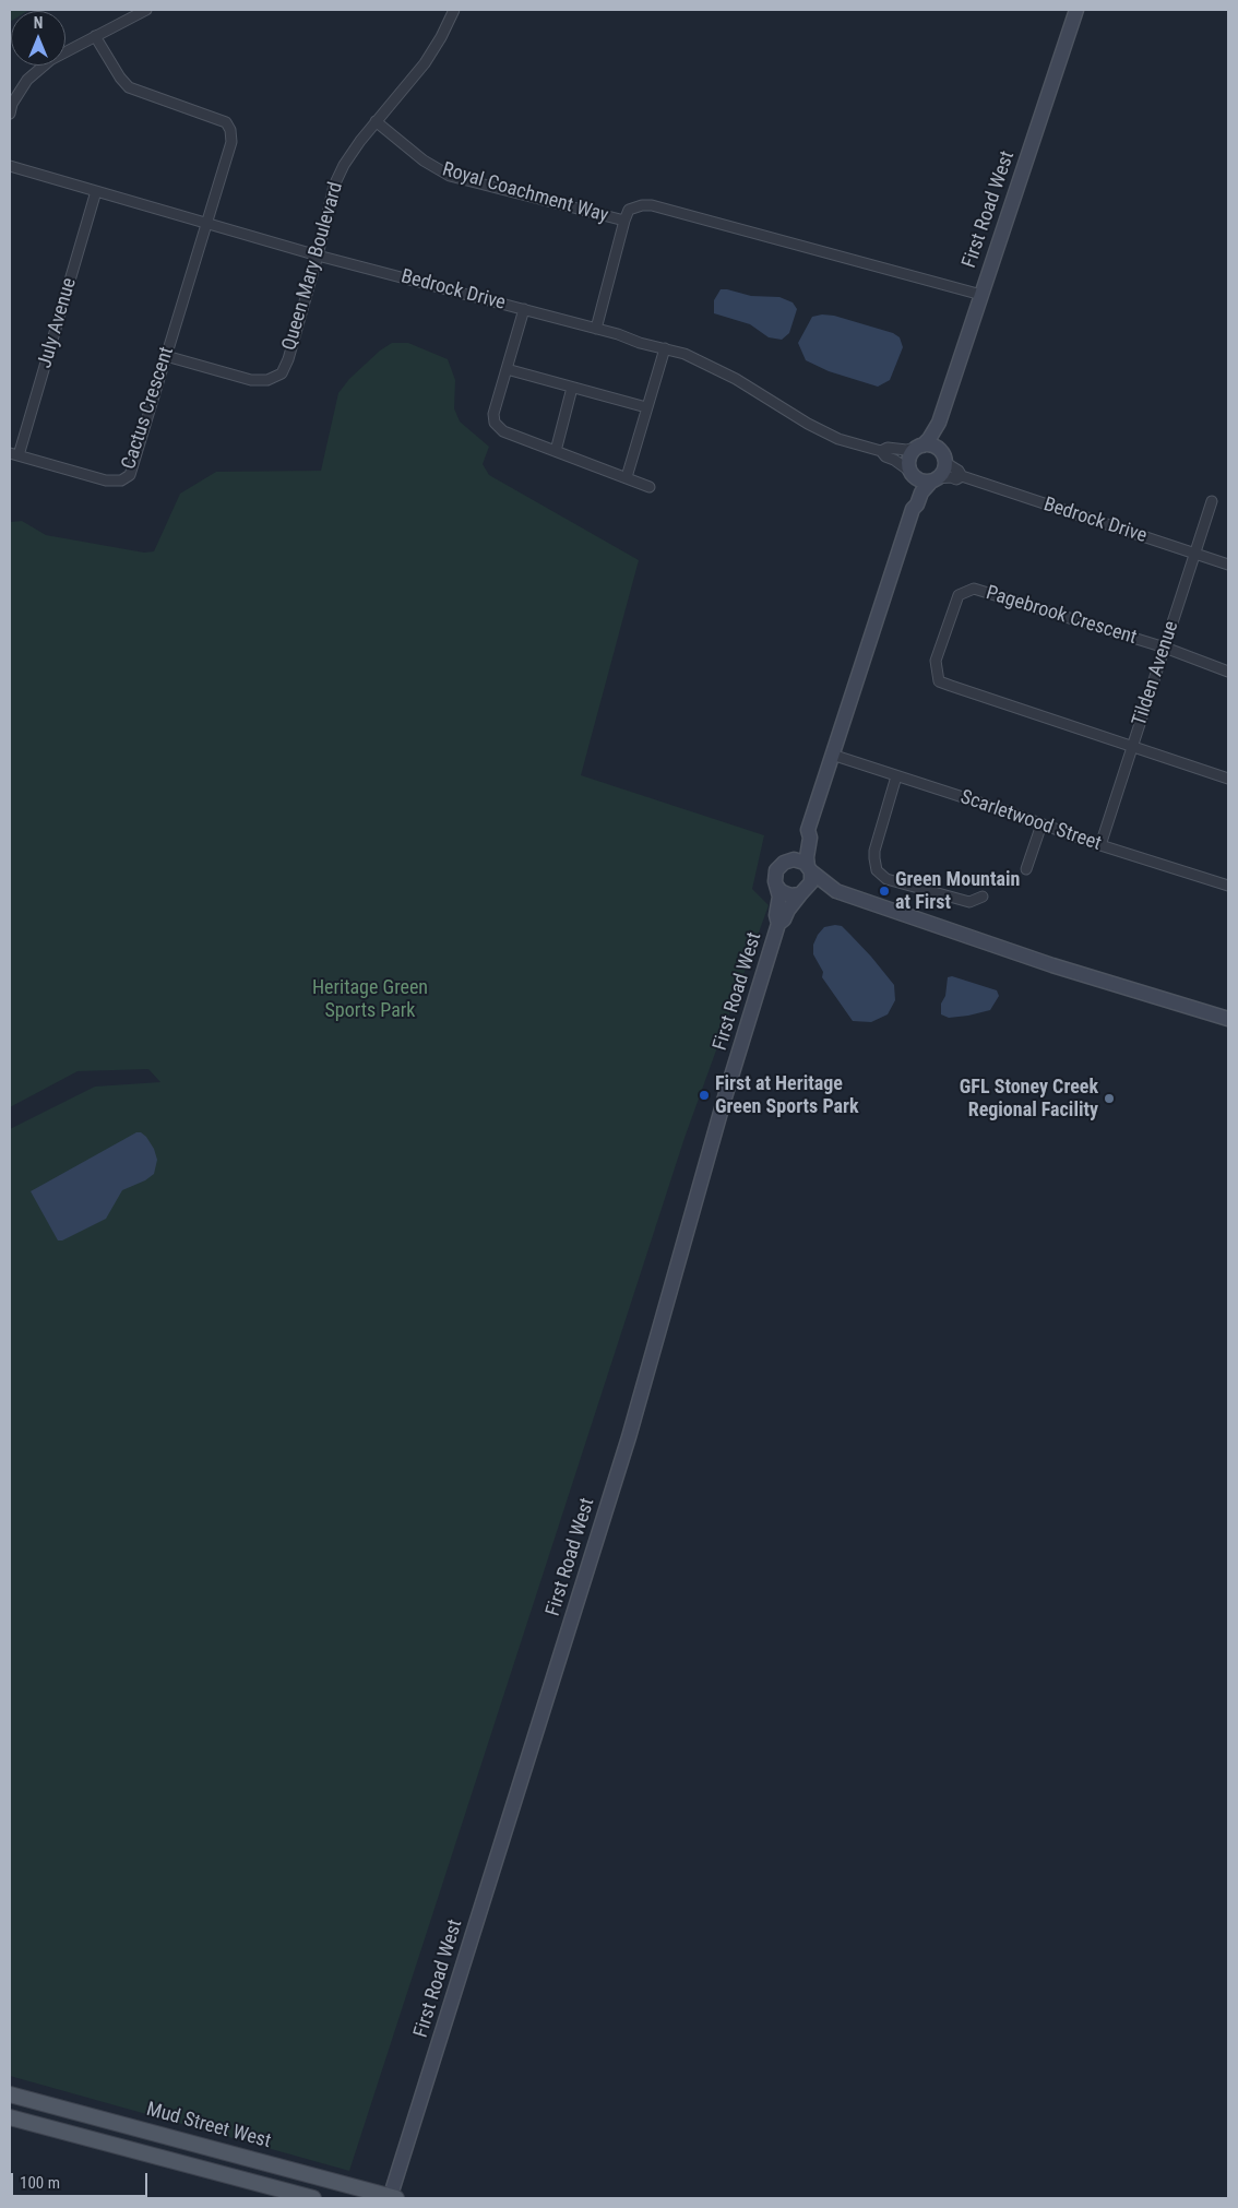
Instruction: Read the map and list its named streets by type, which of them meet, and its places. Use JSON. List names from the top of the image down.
{
  "streets": {
    "main road": ["Mud Street West"],
    "street": [
      "Royal Coachment Way",
      "First Road West",
      "Queen Mary Boulevard",
      "Bedrock Drive",
      "July Avenue",
      "Cactus Crescent",
      "Pagebrook Crescent",
      "Tilden Avenue",
      "Scarletwood Street"
    ]
  },
  "crossings": [
    ["Royal Coachment Way", "Queen Mary Boulevard"],
    ["First Road West", "Bedrock Drive"],
    ["First Road West", "Scarletwood Street"],
    ["First Road West", "Mud Street West"],
    ["Queen Mary Boulevard", "Bedrock Drive"],
    ["Queen Mary Boulevard", "Cactus Crescent"],
    ["Bedrock Drive", "July Avenue"],
    ["Bedrock Drive", "Cactus Crescent"],
    ["Bedrock Drive", "Tilden Avenue"],
    ["July Avenue", "Cactus Crescent"],
    ["Pagebrook Crescent", "Tilden Avenue"],
    ["Tilden Avenue", "Scarletwood Street"]
  ],
  "parks": ["Heritage Green Sports Park"],
  "places": ["Green Mountain at First", "First at Heritage Green Sports Park", "GFL Stoney Creek Regional Facility"],
  "scale_bar": "100 m",
  "north": "top"
}
